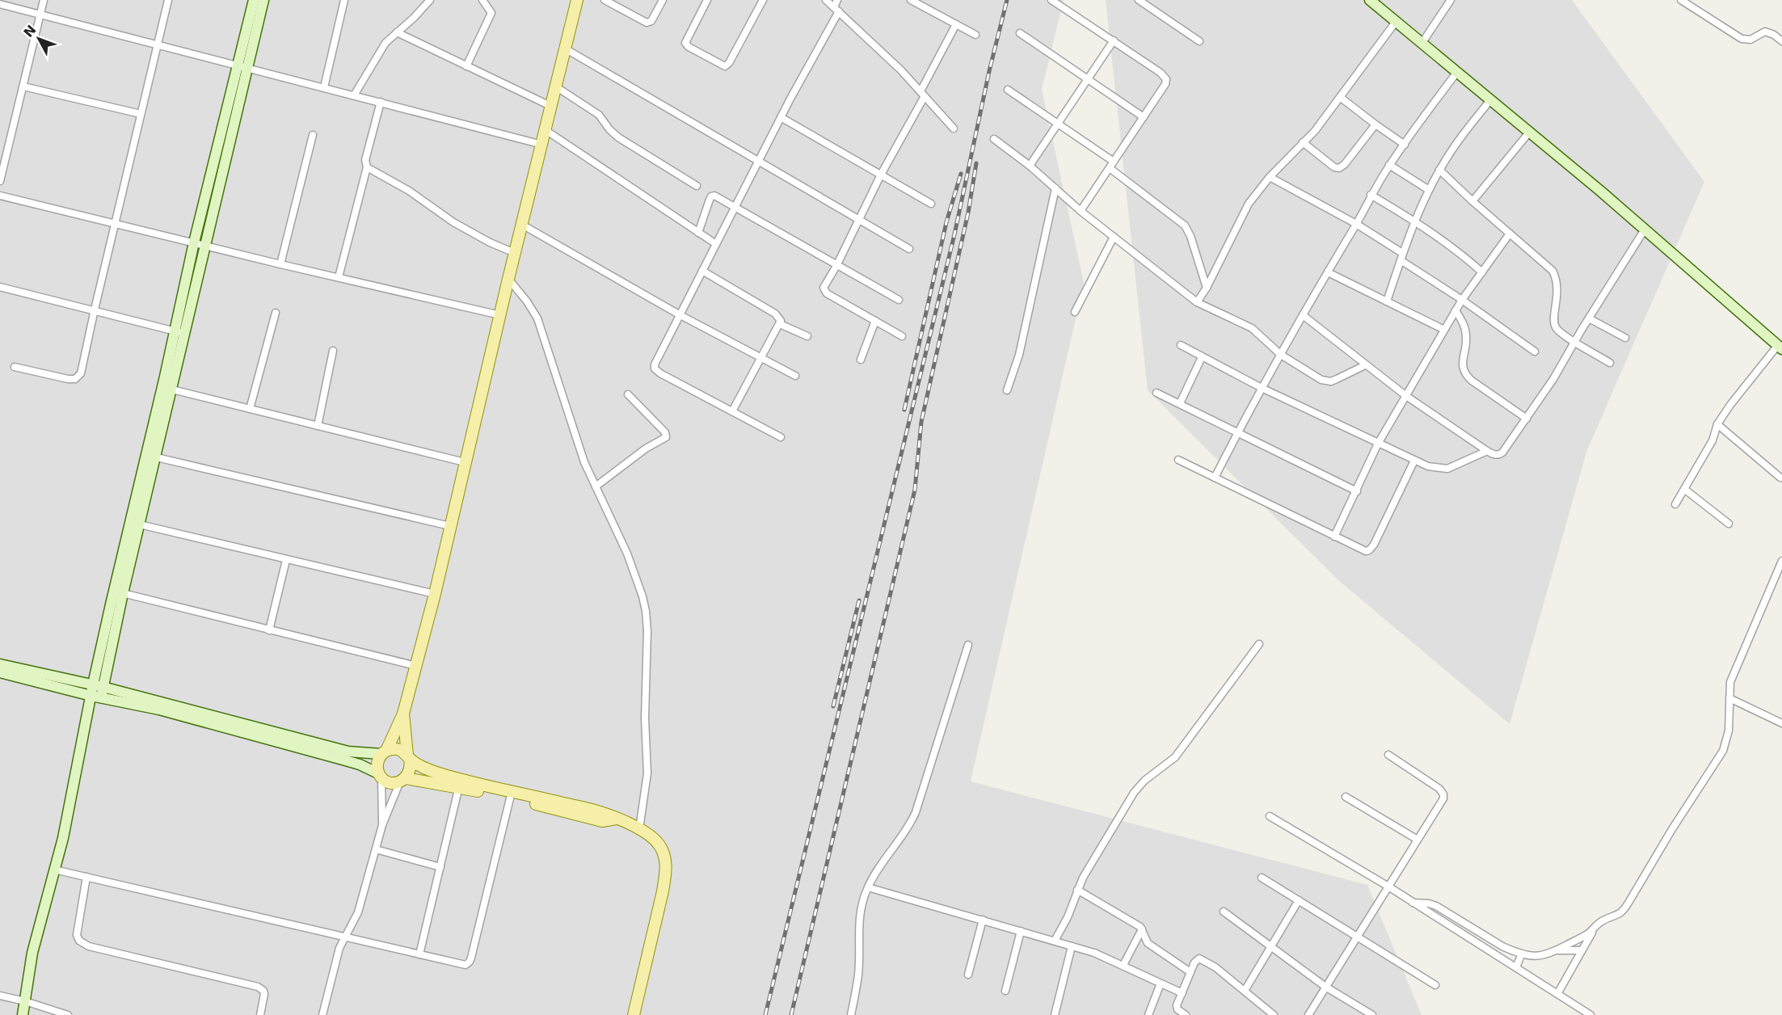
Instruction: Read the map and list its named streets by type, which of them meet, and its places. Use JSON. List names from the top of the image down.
{
  "north": "top left"
}
